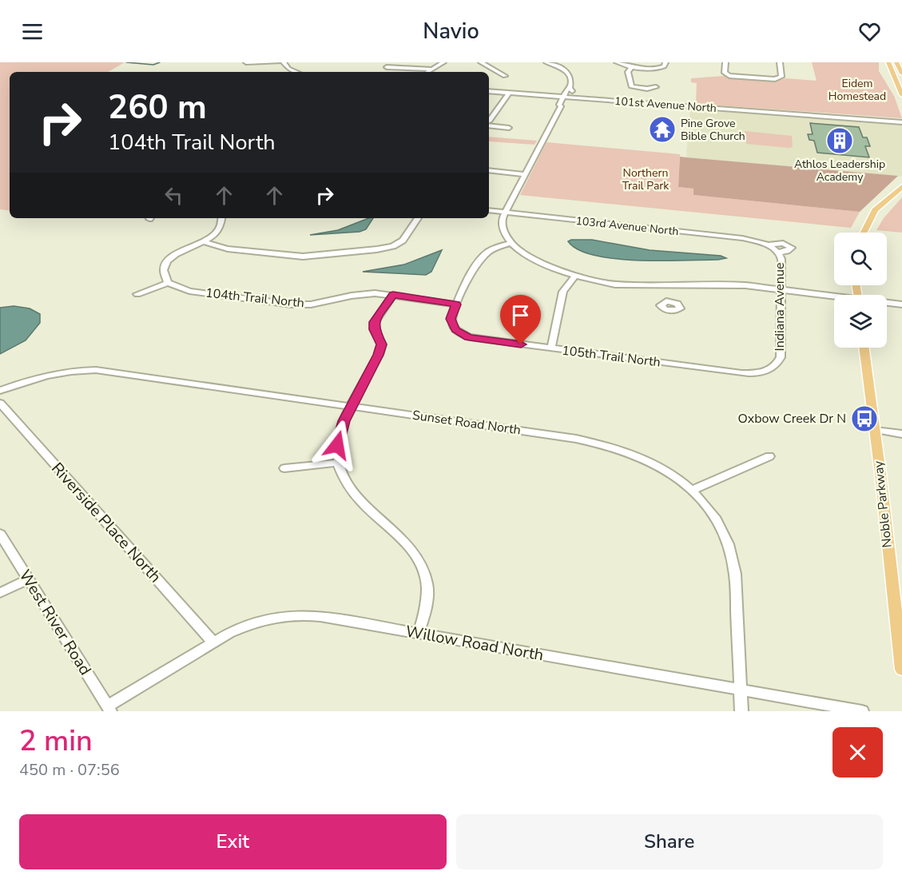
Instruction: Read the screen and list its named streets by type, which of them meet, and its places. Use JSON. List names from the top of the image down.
{
  "streets": {
    "main road": ["Noble Parkway"],
    "street": [
      "101st Avenue North",
      "103rd Avenue North",
      "104th Trail North",
      "Indiana Avenue",
      "105th Trail North",
      "Sunset Road North",
      "Riverside Place North",
      "West River Road",
      "Willow Road North"
    ]
  },
  "crossings": [
    ["103rd Avenue North", "Indiana Avenue"],
    ["104th Trail North", "105th Trail North"],
    ["Indiana Avenue", "105th Trail North"],
    ["Sunset Road North", "Willow Road North"],
    ["Riverside Place North", "Willow Road North"],
    ["West River Road", "Willow Road North"]
  ],
  "parks": ["Eidem Homestead", "Northern Trail Park"],
  "places": {
    "temple": ["Pine Grove Bible Church"],
    "building": ["Athlos Leadership Academy"],
    "bus stop": ["Oxbow Creek Dr N"]
  },
  "page": {
    "header": "Navio",
    "turn": ["260 m", "104th Trail North"],
    "heading": ["2 min", "450 m · 07:56"],
    "buttons": ["Exit", "Share"]
  }
}
